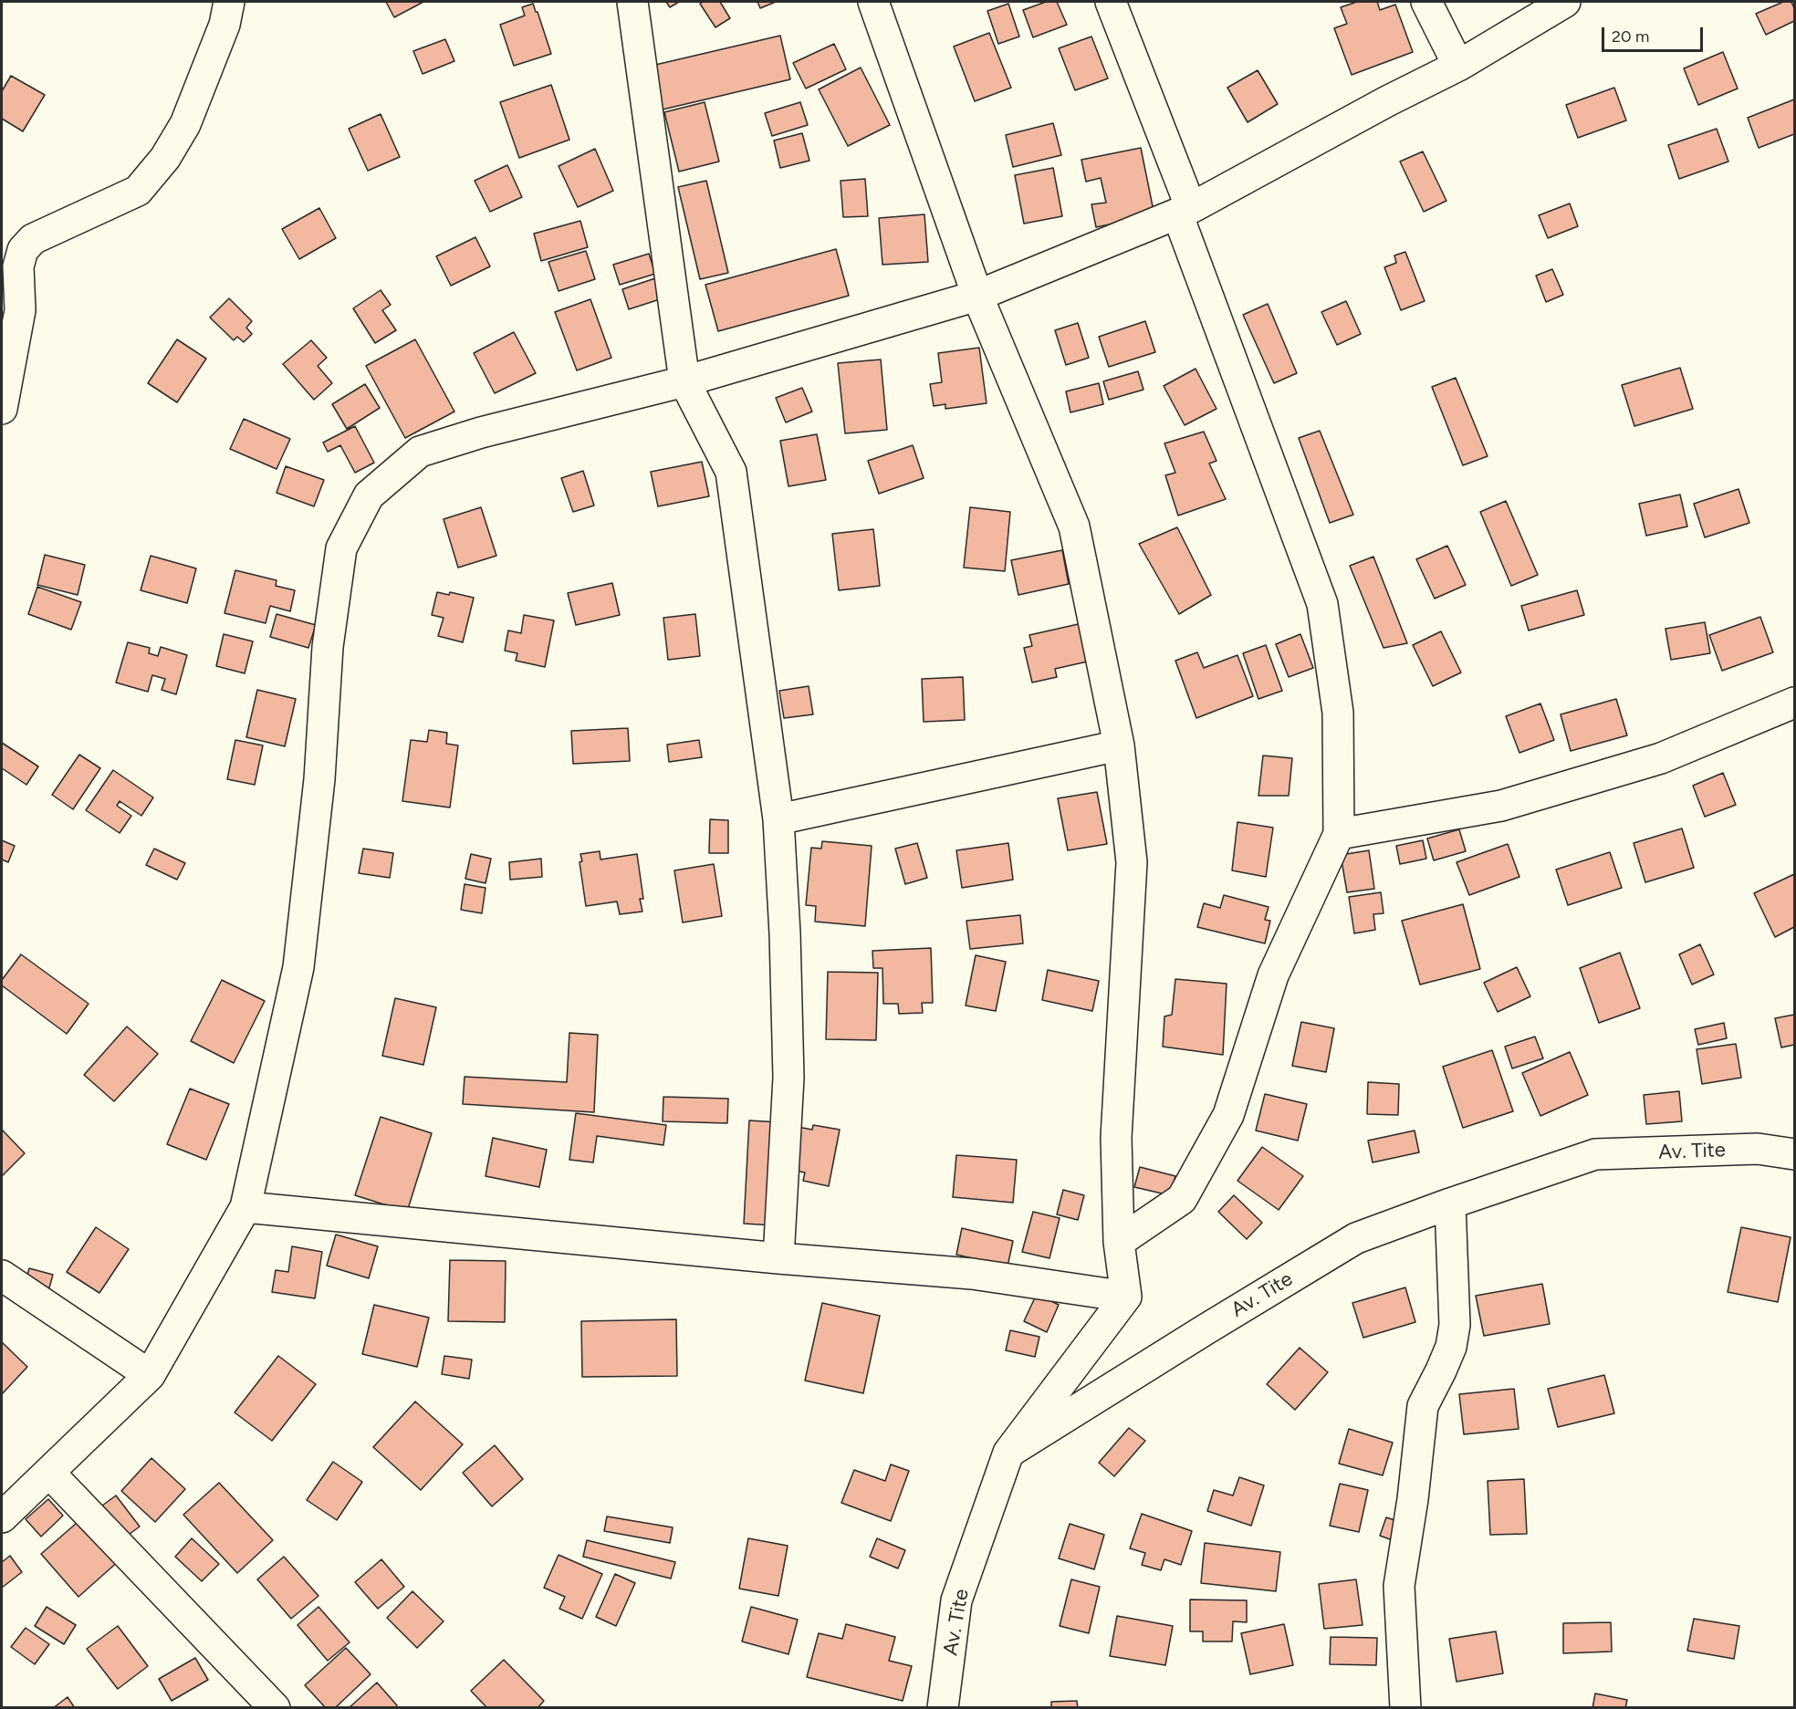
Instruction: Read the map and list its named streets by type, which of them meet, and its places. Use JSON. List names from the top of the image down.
{
  "streets": {
    "street": ["Av. Tite"]
  },
  "scale_bar": "20 m"
}
